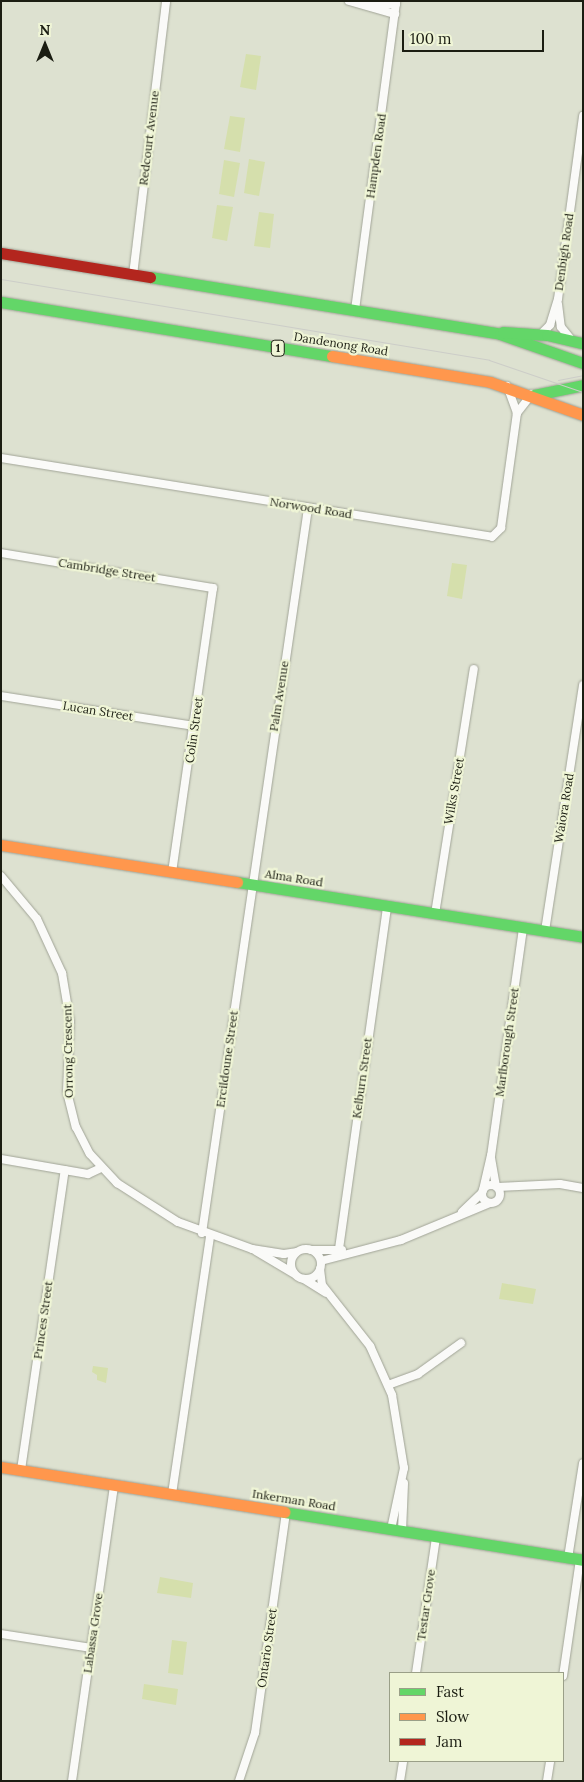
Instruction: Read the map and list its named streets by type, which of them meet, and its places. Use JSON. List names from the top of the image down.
{
  "streets": {
    "main road": [
      "Dandenong Road",
      "1",
      "Alma Road",
      "Inkerman Road"
    ],
    "street": [
      "Redcourt Avenue",
      "Hampden Road",
      "Denbigh Road",
      "Norwood Road",
      "Cambridge Street",
      "Palm Avenue",
      "Lucan Street",
      "Colin Street",
      "Wilks Street",
      "Waiora Road",
      "Marlborough Street",
      "Orrong Crescent",
      "Ercildoune Street",
      "Kelburn Street",
      "Princes Street",
      "Testar Grove",
      "Labassa Grove",
      "Ontario Street"
    ]
  },
  "crossings": [
    ["Dandenong Road", "Norwood Road"],
    ["Norwood Road", "Palm Avenue"],
    ["Cambridge Street", "Colin Street"],
    ["Palm Avenue", "Alma Road"],
    ["Palm Avenue", "Ercildoune Street"],
    ["Lucan Street", "Colin Street"],
    ["Colin Street", "Alma Road"],
    ["Wilks Street", "Alma Road"],
    ["Waiora Road", "Alma Road"],
    ["Alma Road", "Marlborough Street"],
    ["Alma Road", "Ercildoune Street"],
    ["Alma Road", "Kelburn Street"],
    ["Orrong Crescent", "Ercildoune Street"],
    ["Ercildoune Street", "Inkerman Road"],
    ["Princes Street", "Inkerman Road"],
    ["Inkerman Road", "Testar Grove"],
    ["Inkerman Road", "Labassa Grove"],
    ["Inkerman Road", "Ontario Street"]
  ],
  "legend": ["Fast", "Slow", "Jam"],
  "scale_bar": "100 m",
  "north": "top"
}
